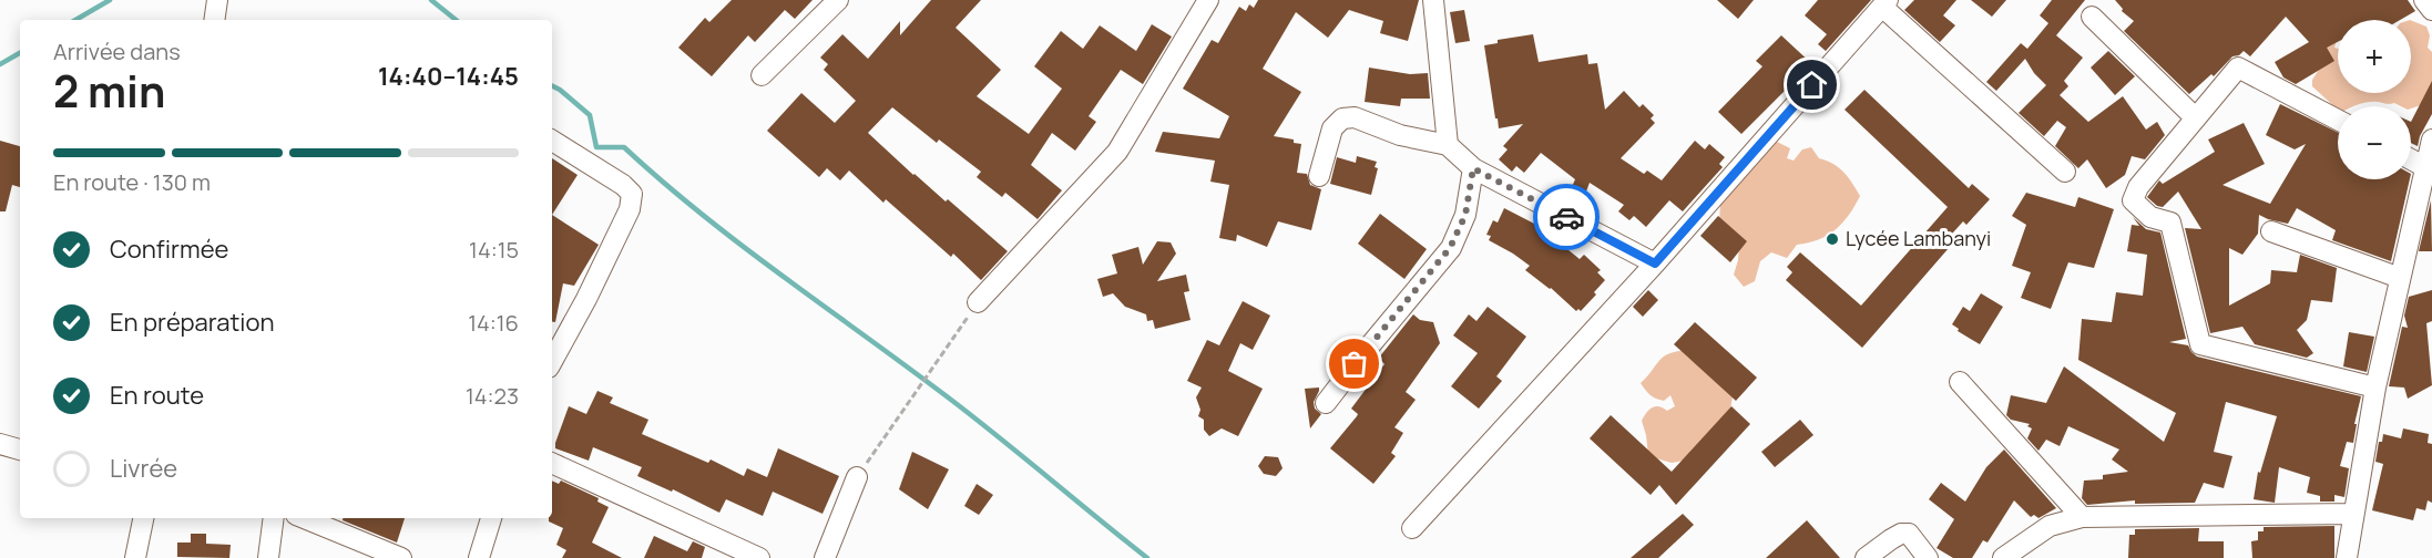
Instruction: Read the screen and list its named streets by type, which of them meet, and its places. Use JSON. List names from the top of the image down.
{
  "places": ["Lycée Lambanyi"],
  "page": {
    "map_buttons": ["+", "−"],
    "heading": ["2 min", "Arrivée dans", "14:40–14:45"],
    "bar": "En route · 130 m",
    "list": [
      ["Confirmée", "14:15"],
      ["En préparation", "14:16"],
      ["En route", "14:23"],
      "Livrée"
    ]
  }
}
